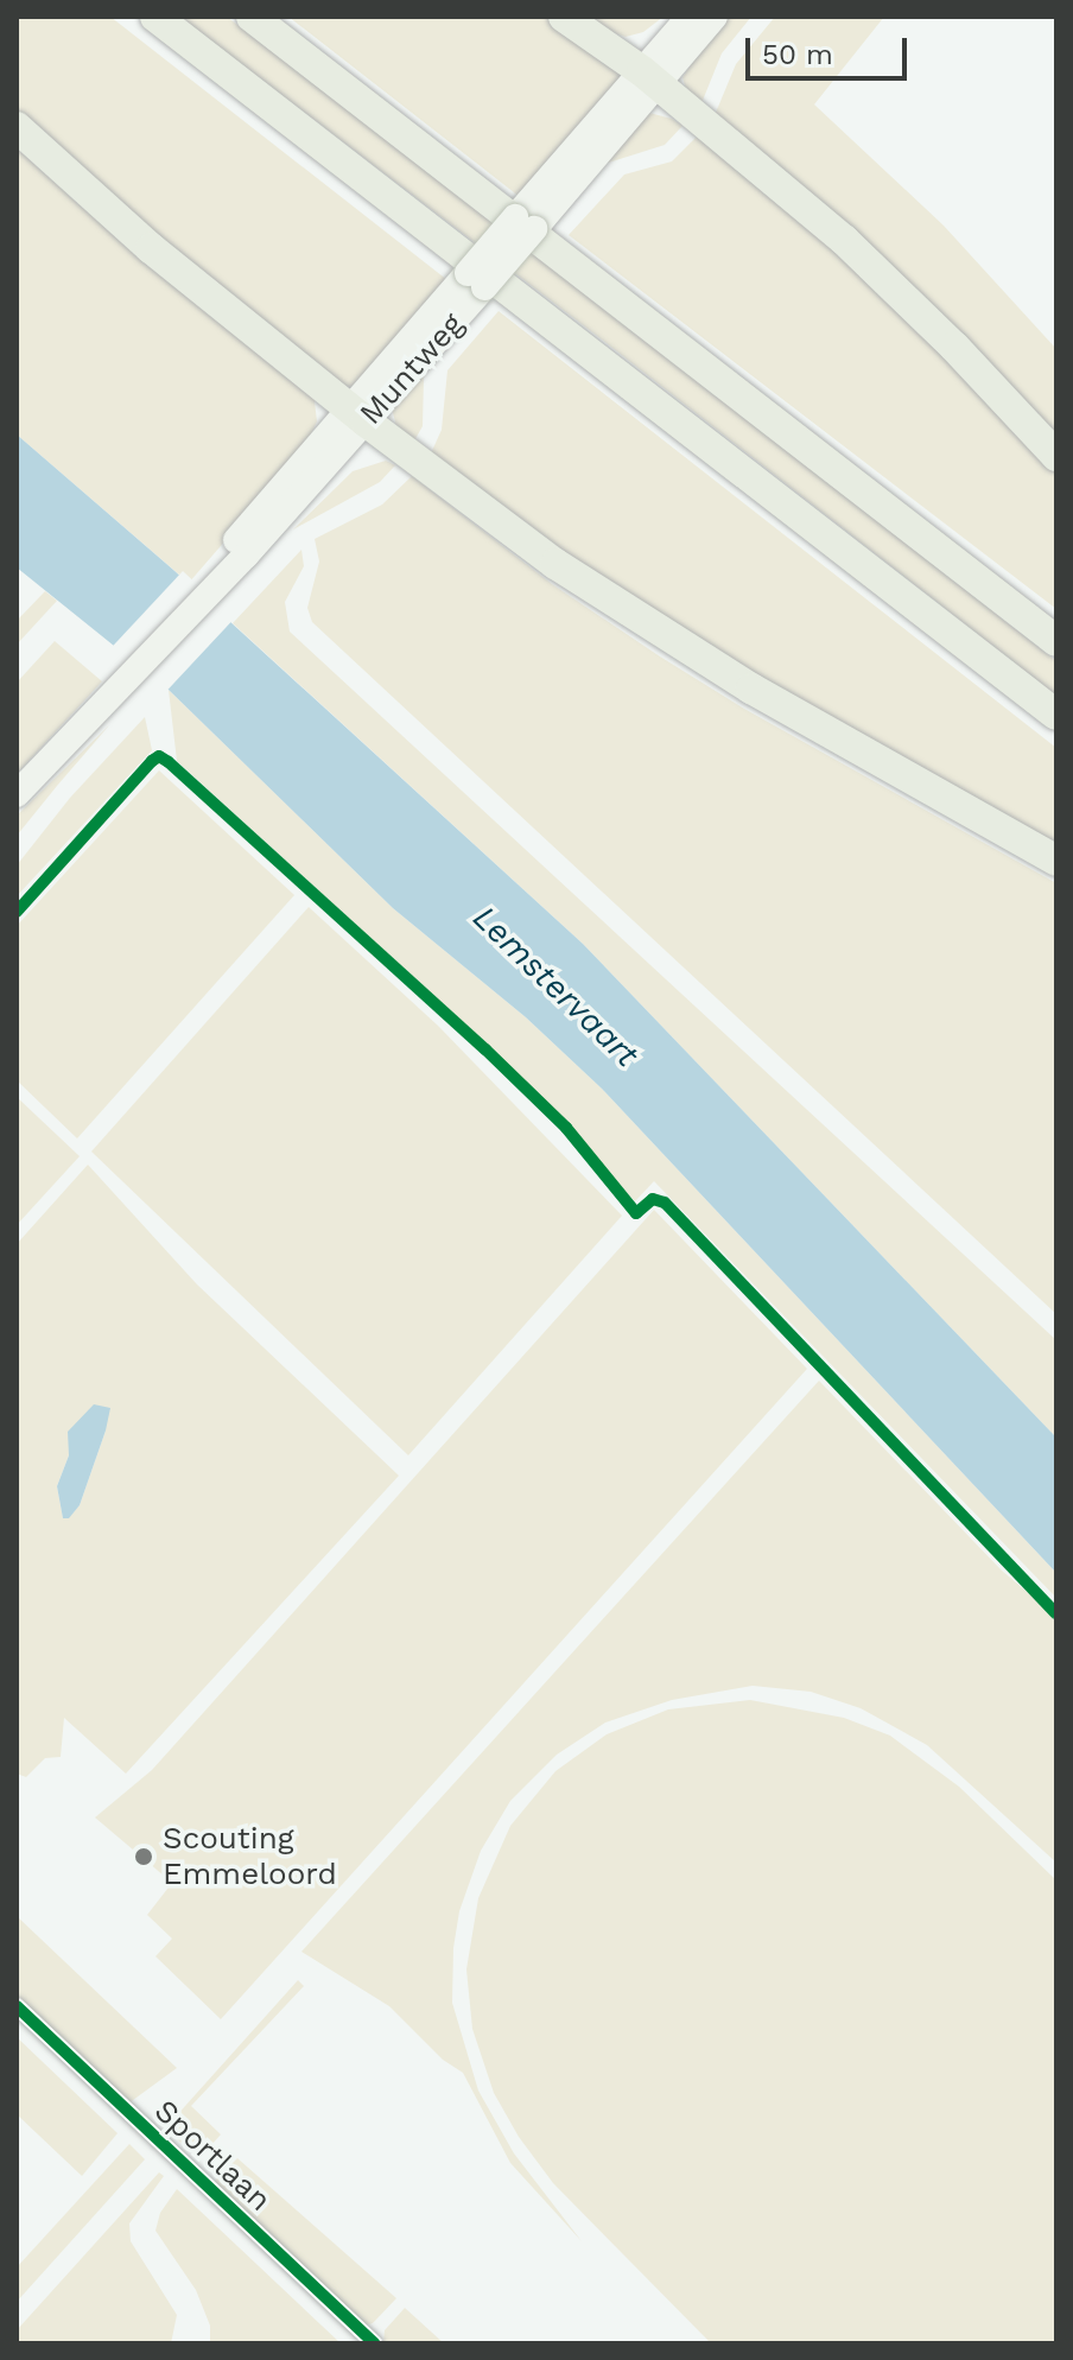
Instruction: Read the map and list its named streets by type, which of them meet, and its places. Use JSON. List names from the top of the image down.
{
  "streets": {
    "main road": ["Muntweg"],
    "street": ["Sportlaan"]
  },
  "water": ["Lemstervaart"],
  "places": ["Scouting Emmeloord"],
  "scale_bar": "50 m"
}
